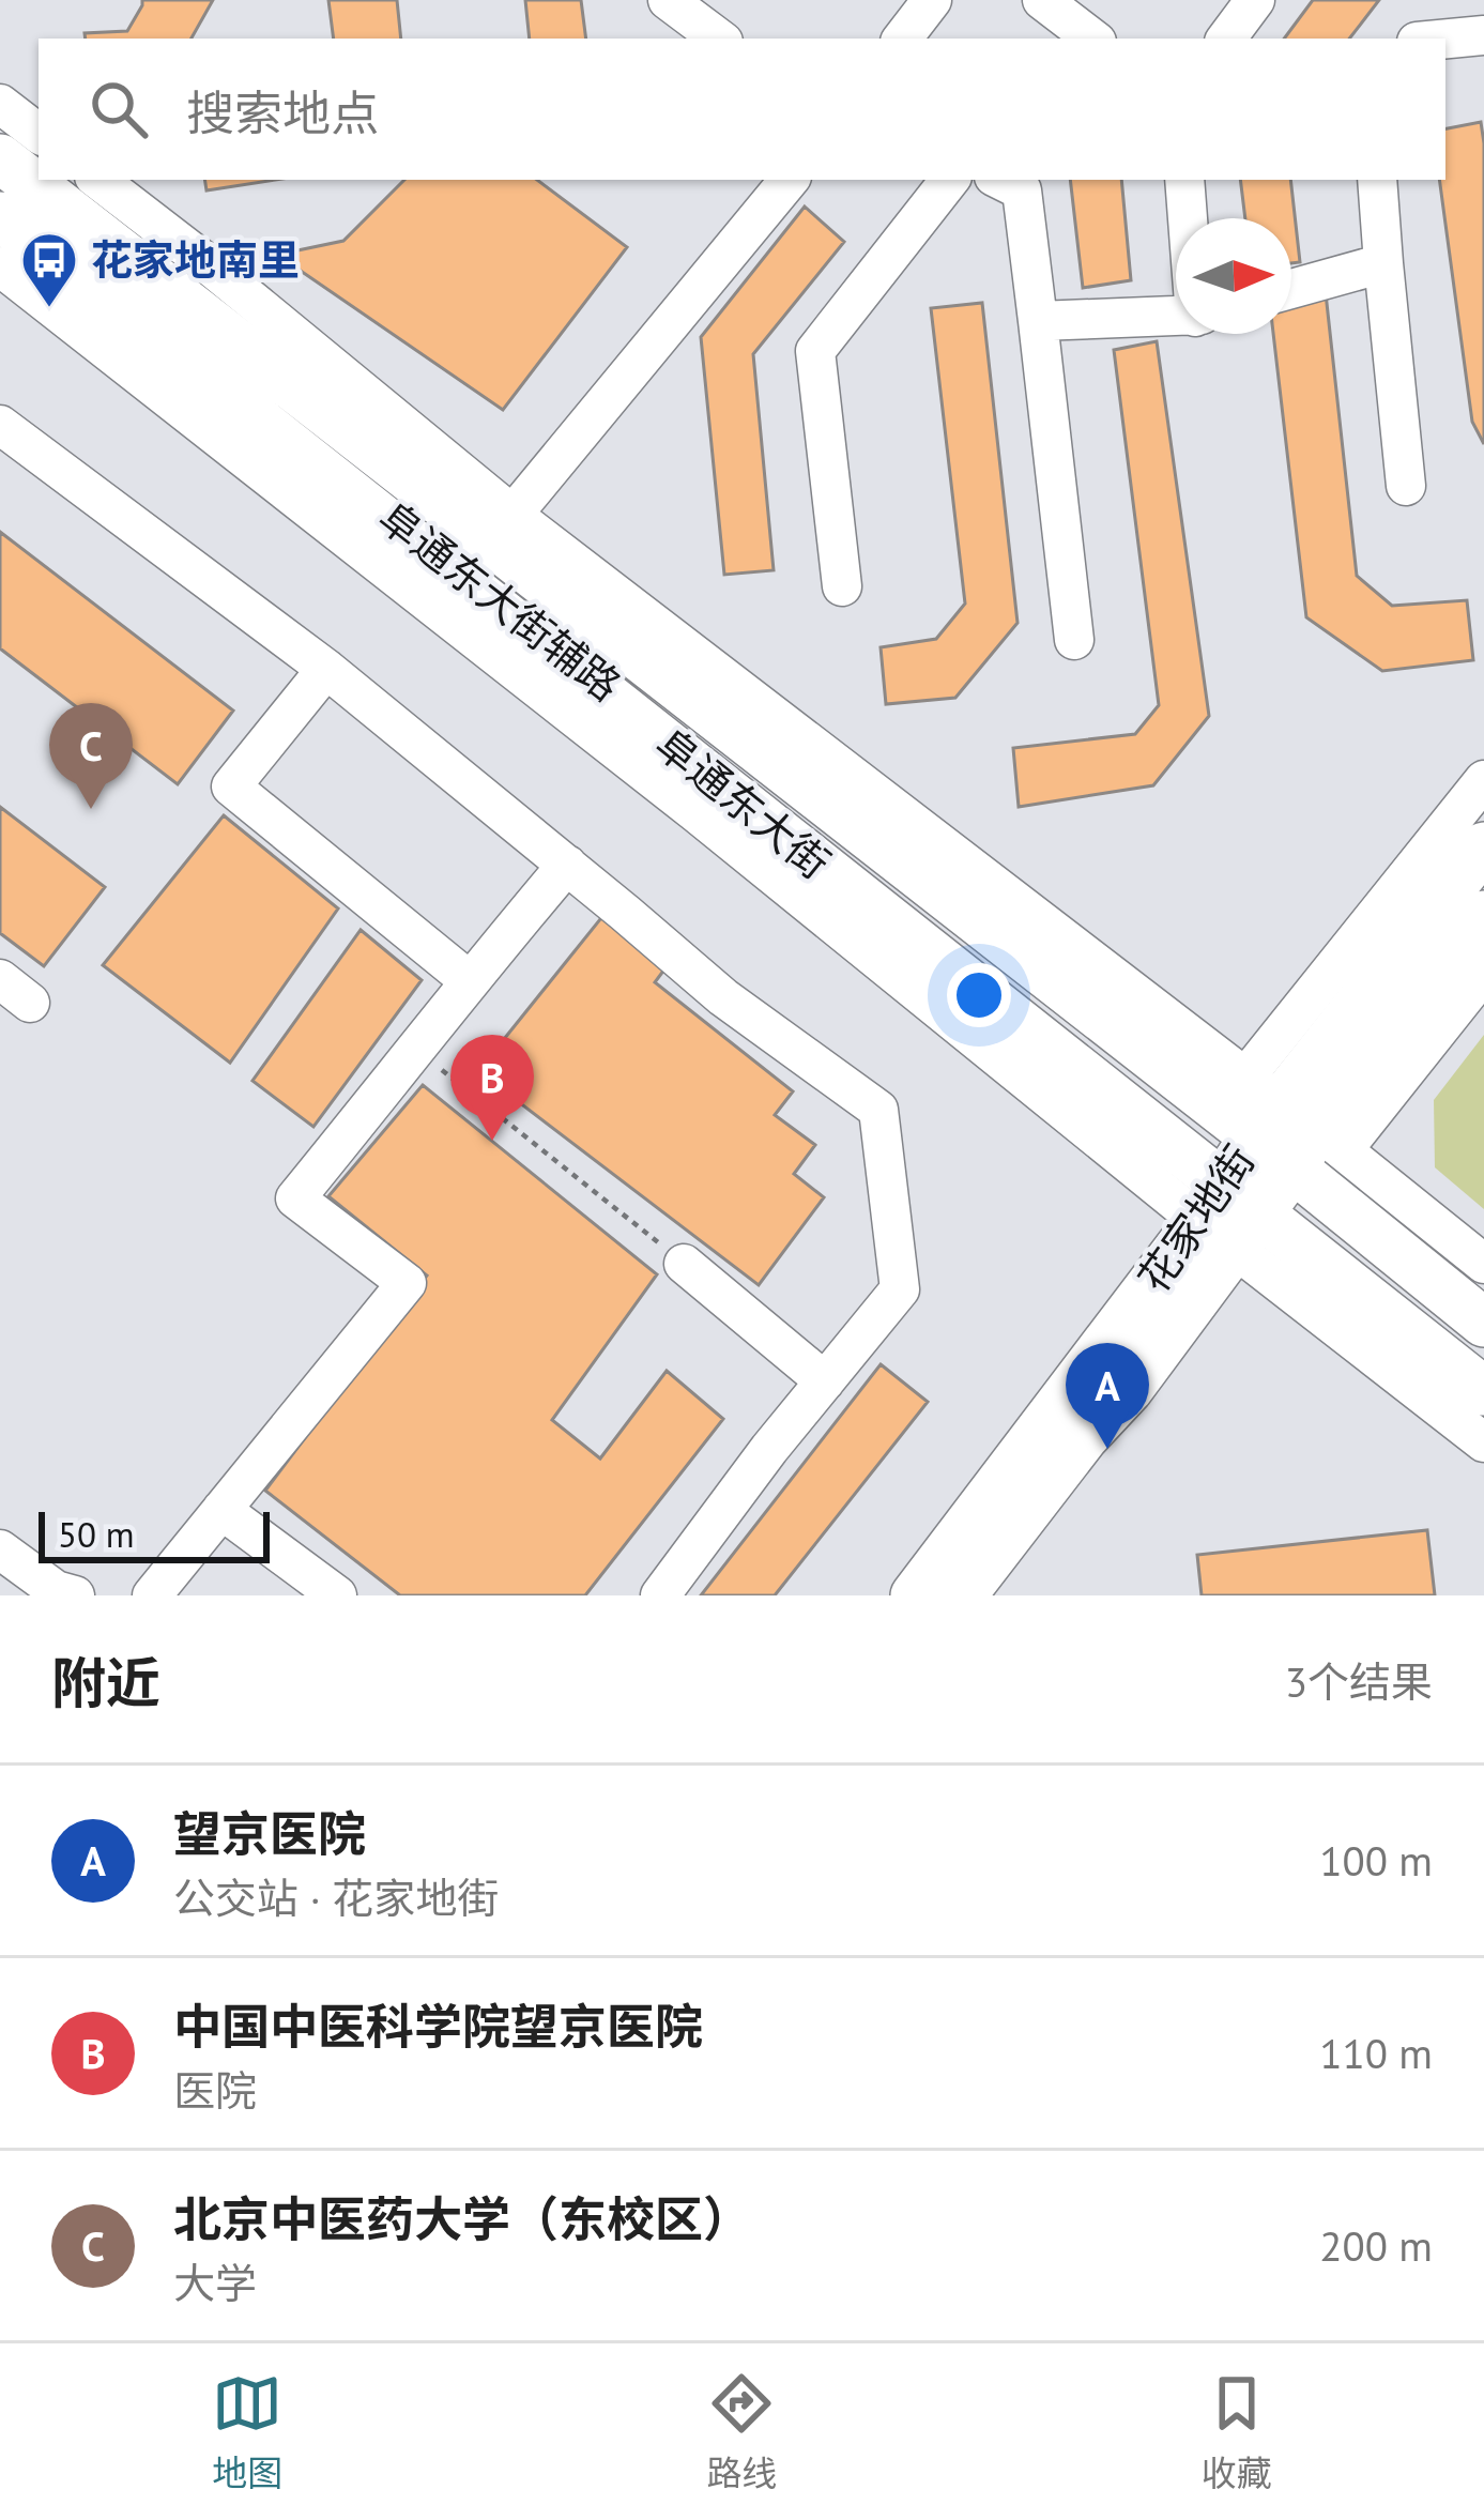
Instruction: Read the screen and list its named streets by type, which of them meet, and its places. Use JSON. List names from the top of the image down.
{
  "streets": {
    "main road": ["阜通东大街", "花家地街"],
    "street": ["阜通东大街辅路"]
  },
  "crossings": [
    ["阜通东大街辅路", "阜通东大街"],
    ["阜通东大街辅路", "花家地街"],
    ["阜通东大街", "花家地街"]
  ],
  "places": {
    "bus stop": ["花家地南里"]
  },
  "scale_bar": "50 m",
  "north": "right",
  "page": {
    "search": "搜索地点",
    "pins": ["C", "B", "A"],
    "scale": "50 m",
    "heading": ["附近", "3个结果"],
    "list": [
      {
        "mark": "A",
        "name": "望京医院",
        "note": "公交站 · 花家地街",
        "value": "100 m"
      },
      {
        "mark": "B",
        "name": "中国中医科学院望京医院",
        "note": "医院",
        "value": "110 m"
      },
      {
        "mark": "C",
        "name": "北京中医药大学（东校区）",
        "note": "大学",
        "value": "200 m"
      }
    ],
    "nav": ["地图", "路线", "收藏"]
  }
}
